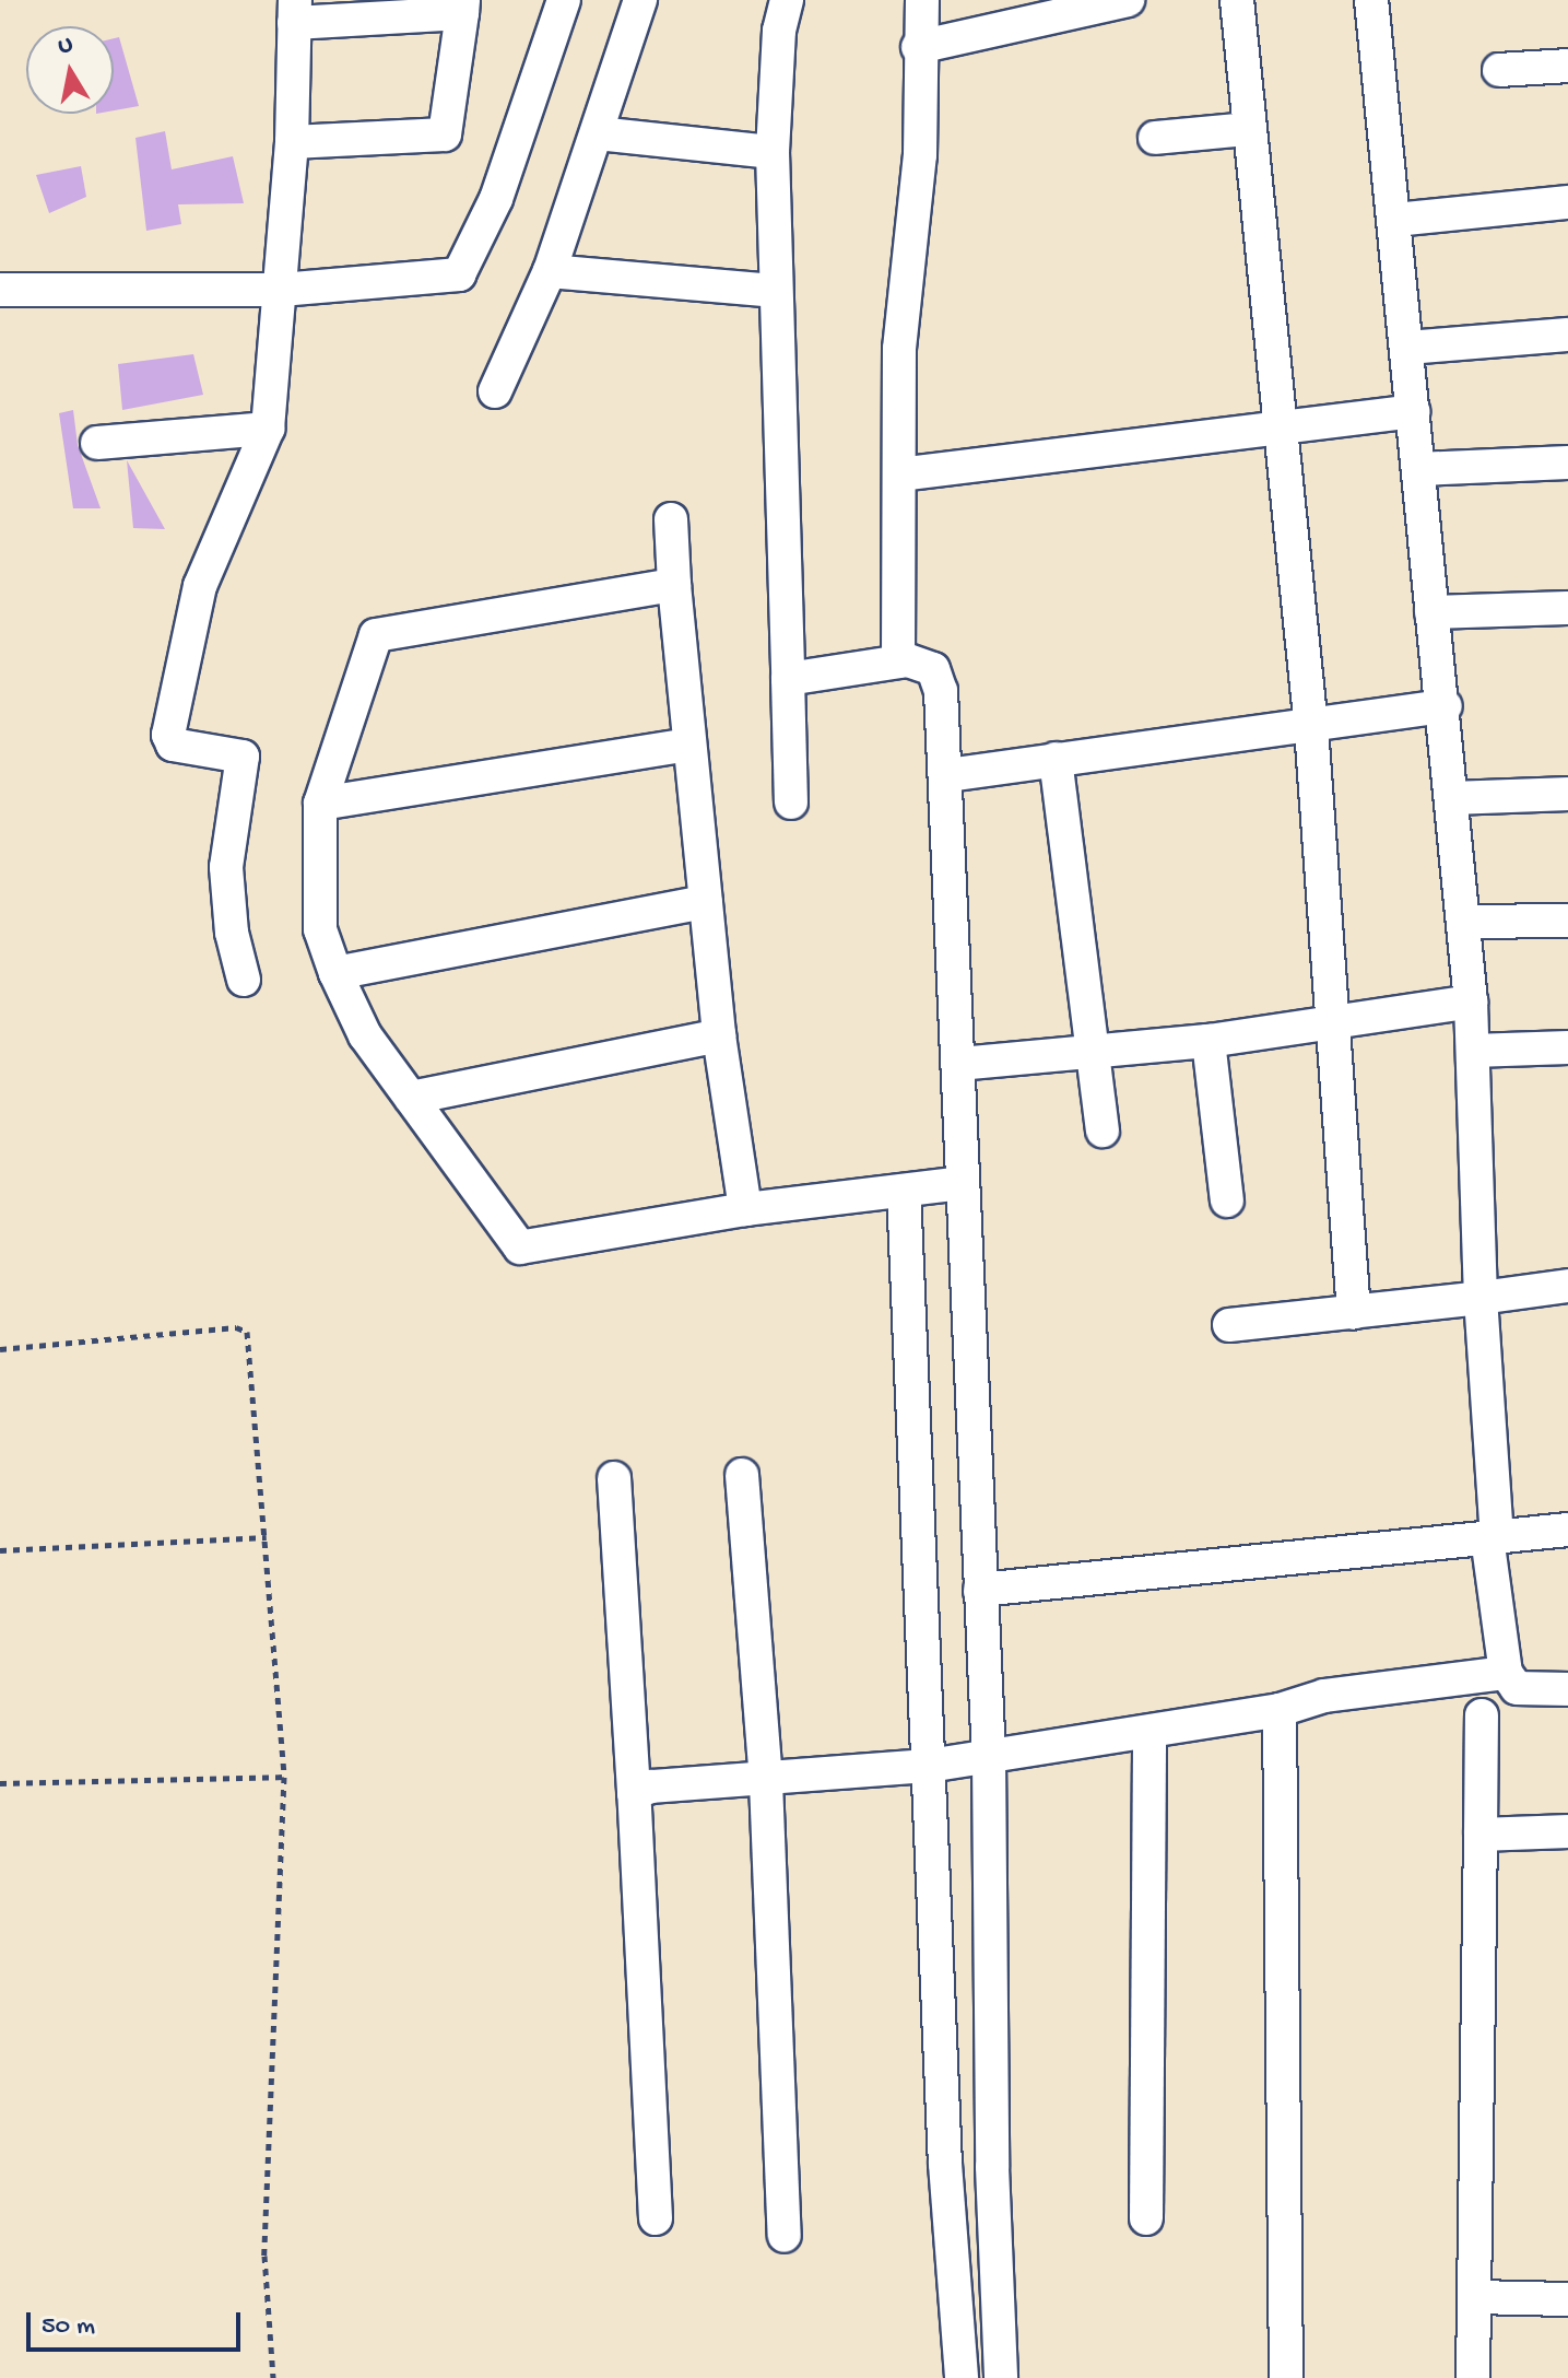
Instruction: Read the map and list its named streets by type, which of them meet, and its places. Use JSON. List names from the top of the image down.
{
  "scale_bar": "50 m",
  "north": "top"
}
